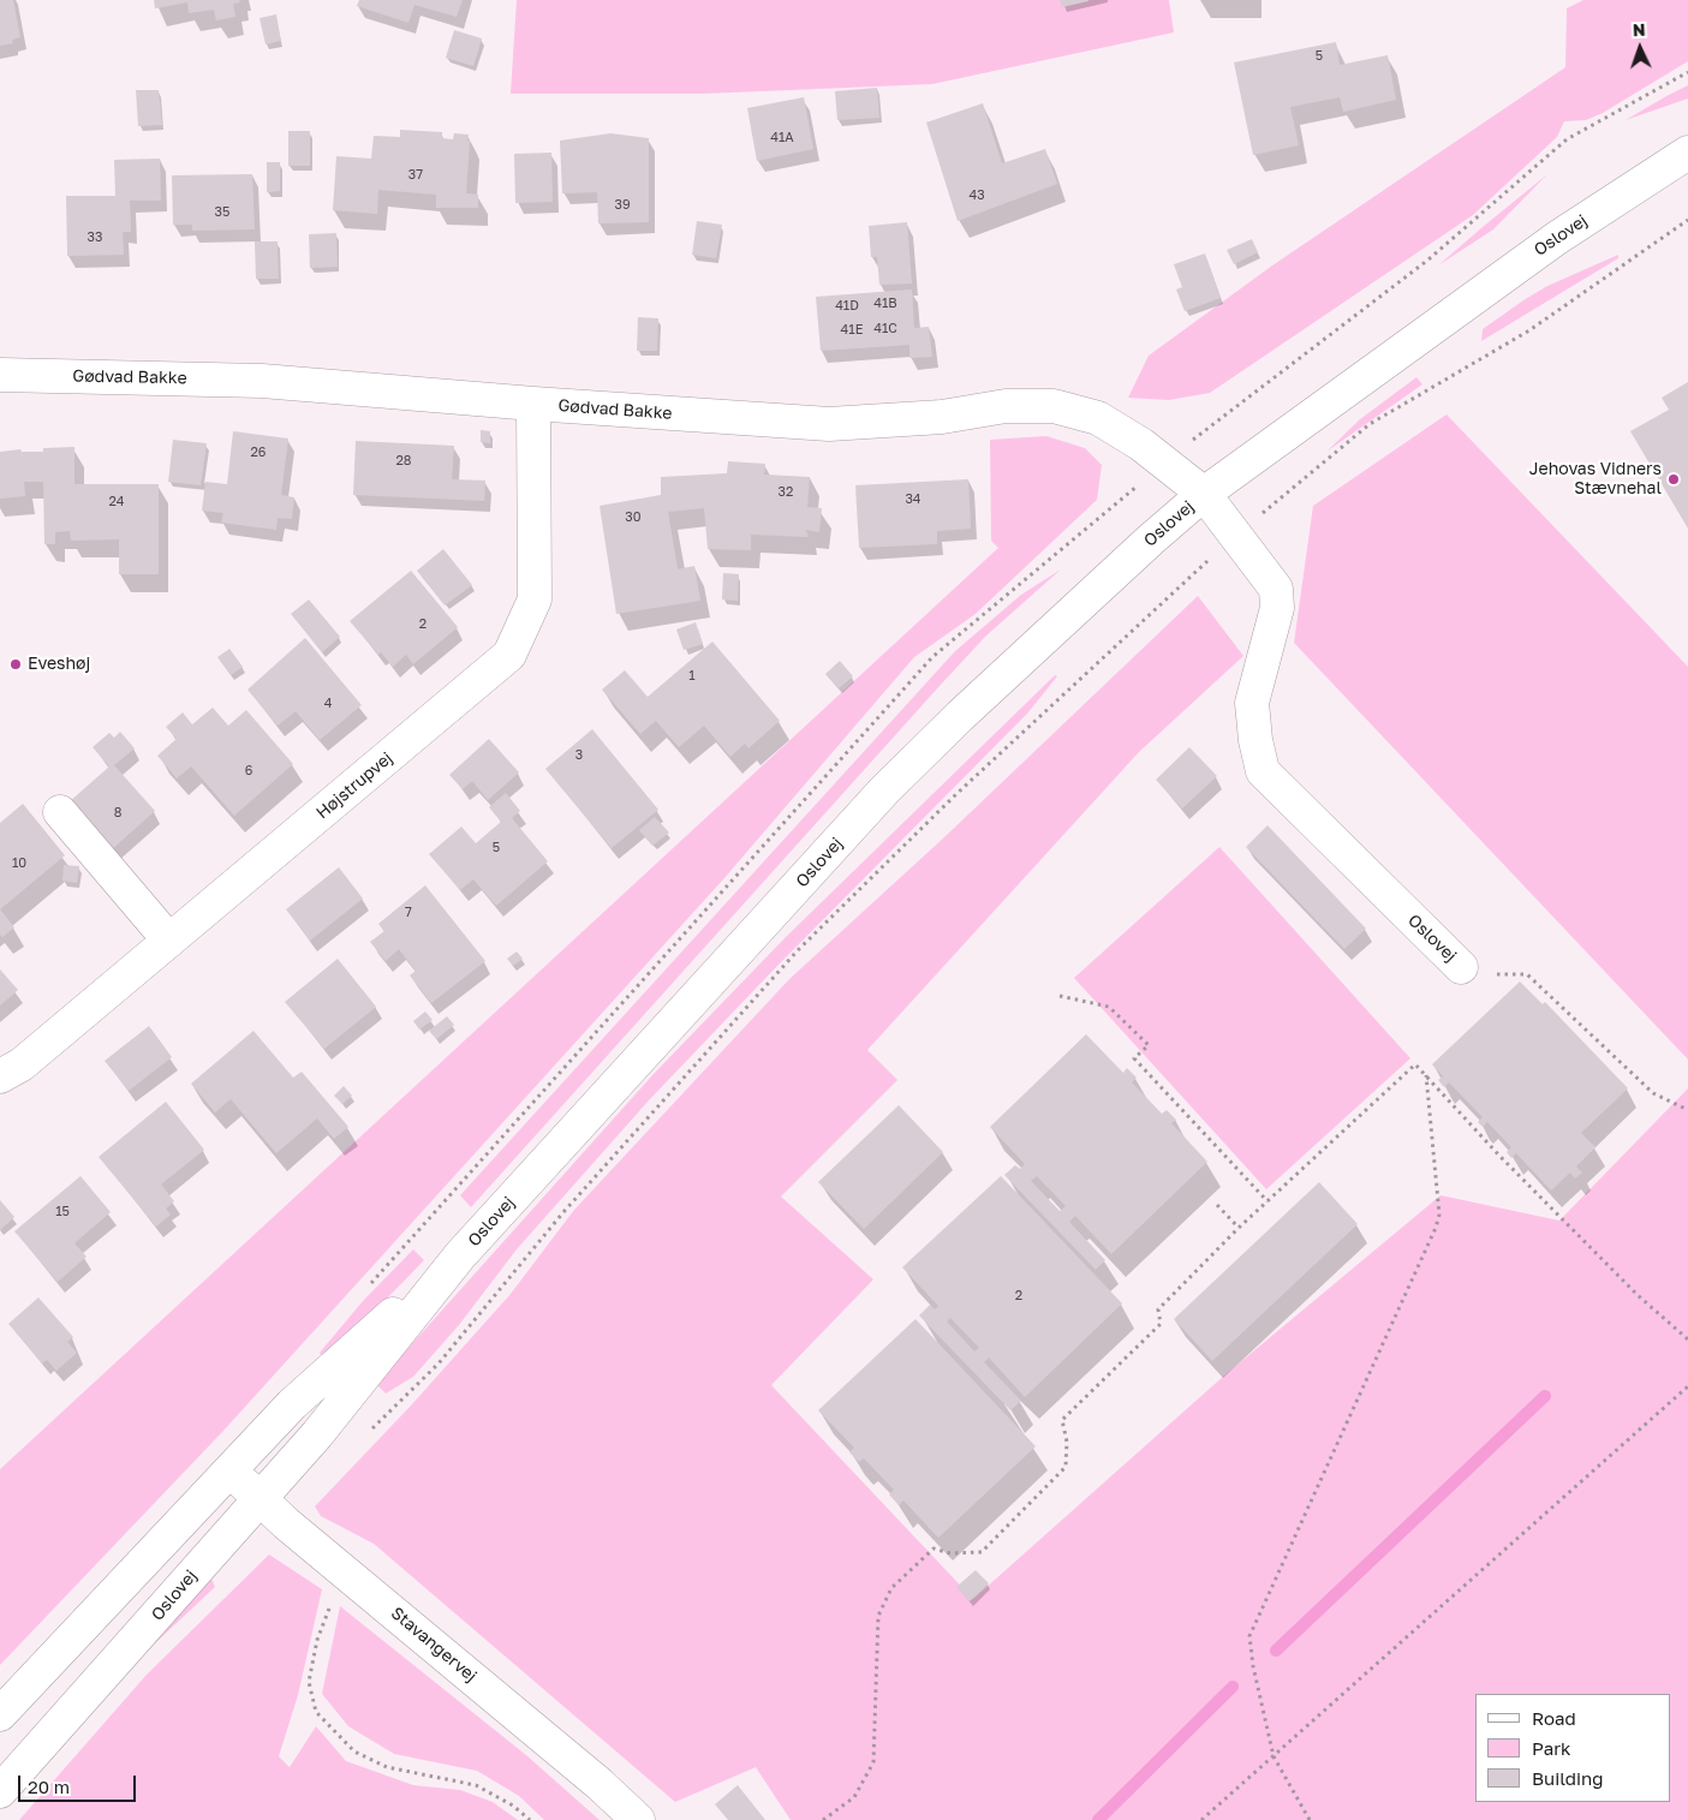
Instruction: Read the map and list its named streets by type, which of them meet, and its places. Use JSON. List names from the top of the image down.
{
  "streets": {
    "street": [
      "Oslovej",
      "Gødvad Bakke",
      "Højstrupvej",
      "Stavangervej"
    ]
  },
  "crossings": [
    ["Oslovej", "Gødvad Bakke"],
    ["Oslovej", "Stavangervej"],
    ["Gødvad Bakke", "Højstrupvej"]
  ],
  "places": ["Jehovas Vidners Stævnehal", "Eveshøj"],
  "house_numbers": [
    "5",
    "41A",
    "37",
    "43",
    "39",
    "35",
    "33",
    "41B",
    "41D",
    "41C",
    "41E",
    "26",
    "28",
    "32",
    "34",
    "24",
    "30",
    "2",
    "1",
    "4",
    "3",
    "6",
    "8",
    "5",
    "10",
    "7",
    "15",
    "2"
  ],
  "legend": ["Road", "Park", "Building"],
  "scale_bar": "20 m",
  "north": "top"
}
